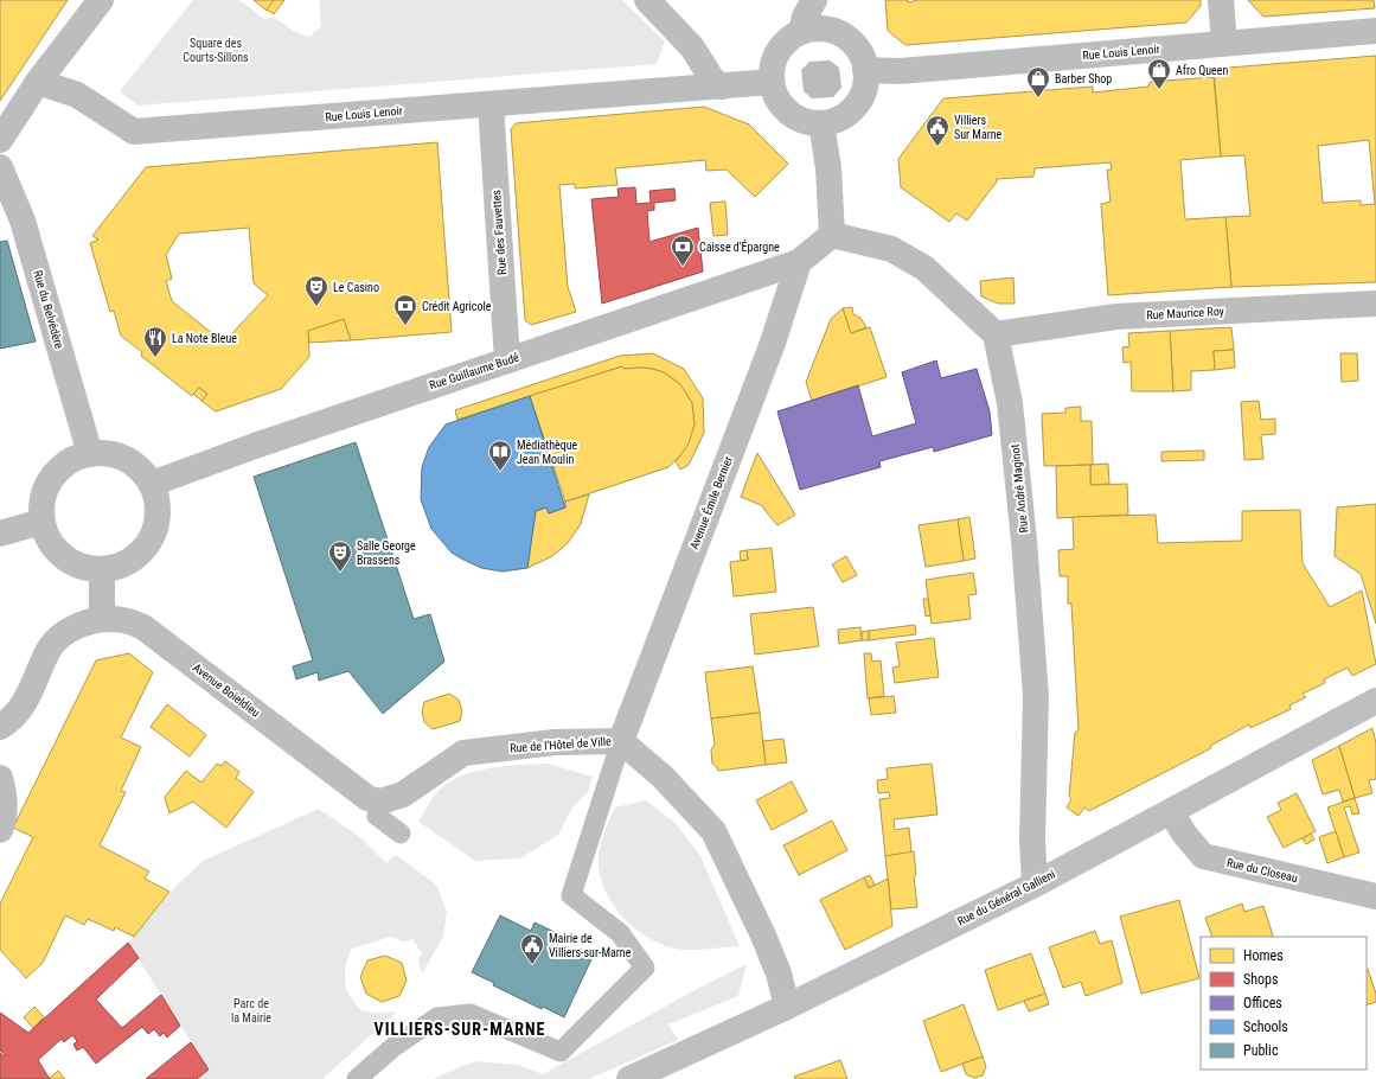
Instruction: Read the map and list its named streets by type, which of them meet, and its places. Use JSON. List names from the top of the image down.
{
  "streets": {
    "main road": ["Rue du Général Gallieni"],
    "street": [
      "Rue Louis Lenoir",
      "Rue des Fauvettes",
      "Rue du Belvédère",
      "Rue Maurice Roy",
      "Rue Guillaume Budé",
      "Rue André Maginot",
      "Avenue Émile Bernier",
      "Avenue Boieldieu",
      "Rue de l'Hôtel de Ville",
      "Rue du Closeau"
    ]
  },
  "crossings": [
    ["Rue Louis Lenoir", "Rue des Fauvettes"],
    ["Rue des Fauvettes", "Rue Guillaume Budé"],
    ["Rue du Belvédère", "Rue Guillaume Budé"],
    ["Rue Maurice Roy", "Rue André Maginot"],
    ["Rue Guillaume Budé", "Avenue Émile Bernier"],
    ["Rue André Maginot", "Rue du Général Gallieni"],
    ["Avenue Émile Bernier", "Rue de l'Hôtel de Ville"],
    ["Avenue Boieldieu", "Rue de l'Hôtel de Ville"],
    ["Rue de l'Hôtel de Ville", "Rue du Général Gallieni"],
    ["Rue du Closeau", "Rue du Général Gallieni"]
  ],
  "districts": ["VILLIERS-SUR-MARNE"],
  "parks": ["Square des Courts-Sillons", "Parc de la Mairie"],
  "places": {
    "shop": ["Afro Queen", "Barber Shop"],
    "public building": ["Villiers Sur Marne", "Mairie de Villiers-sur-Marne"],
    "bank": ["Caisse d'Épargne", "Crédit Agricole"],
    "theatre": ["Le Casino", "Salle George Brassens"],
    "restaurant": ["La Note Bleue"],
    "library": ["Médiathèque Jean Moulin"]
  },
  "legend": [
    "Homes",
    "Shops",
    "Offices",
    "Schools",
    "Public"
  ]
}
